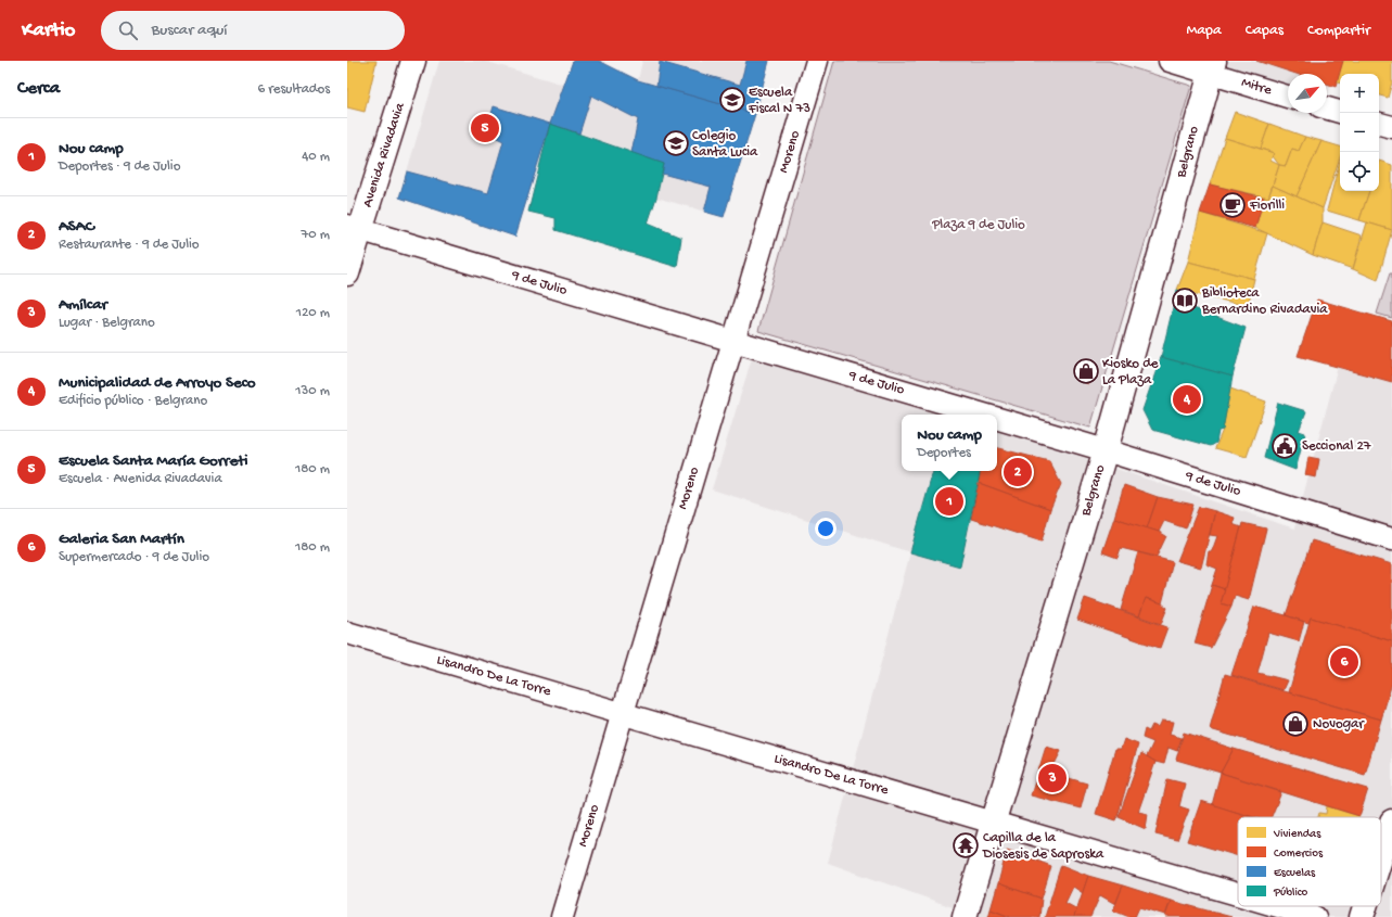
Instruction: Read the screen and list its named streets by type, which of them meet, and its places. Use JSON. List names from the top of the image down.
{
  "streets": {
    "street": [
      "Mitre",
      "Moreno",
      "Belgrano",
      "Avenida Rivadavia",
      "9 de Julio",
      "Lisandro De La Torre"
    ]
  },
  "crossings": [
    ["Mitre", "Belgrano"],
    ["Moreno", "9 de Julio"],
    ["Moreno", "Lisandro De La Torre"],
    ["Belgrano", "9 de Julio"],
    ["Belgrano", "Lisandro De La Torre"],
    ["Avenida Rivadavia", "9 de Julio"]
  ],
  "parks": ["Plaza 9 de Julio"],
  "places": {
    "school or university": ["Escuela Fiscal N 73", "Colegio Santa Lucia"],
    "cafe": ["Fiorilli"],
    "library": ["Biblioteca Bernardino Rivadavia"],
    "shop": ["Kiosko de La Plaza", "Novogar"],
    "public building": ["Seccional 27"],
    "temple": ["Capilla de la Diosesis de Saproska"]
  },
  "legend": [
    "Viviendas",
    "Comercios",
    "Escuelas",
    "Público"
  ],
  "north": "top right",
  "page": {
    "header": "Kartio",
    "search": "Buscar aquí",
    "nav": ["Mapa", "Capas", "Compartir"],
    "heading": ["Cerca", "6 resultados"],
    "map_buttons": ["+", "−"],
    "pins": [
      "5",
      "4",
      "2",
      "1",
      "6",
      "3"
    ],
    "list": [
      {
        "mark": "1",
        "name": "Nou camp",
        "note": "Deportes · 9 de Julio",
        "value": "40 m"
      },
      {
        "mark": "2",
        "name": "ASAC",
        "note": "Restaurante · 9 de Julio",
        "value": "70 m"
      },
      {
        "mark": "3",
        "name": "Amílcar",
        "note": "Lugar · Belgrano",
        "value": "120 m"
      },
      {
        "mark": "4",
        "name": "Municipalidad de Arroyo Seco",
        "note": "Edificio público · Belgrano",
        "value": "130 m"
      },
      {
        "mark": "5",
        "name": "Escuela Santa María Gorreti",
        "note": "Escuela · Avenida Rivadavia",
        "value": "180 m"
      },
      {
        "mark": "6",
        "name": "Galeria San Martín",
        "note": "Supermercado · 9 de Julio",
        "value": "180 m"
      }
    ],
    "popup": ["Nou camp", "Deportes"]
  }
}
